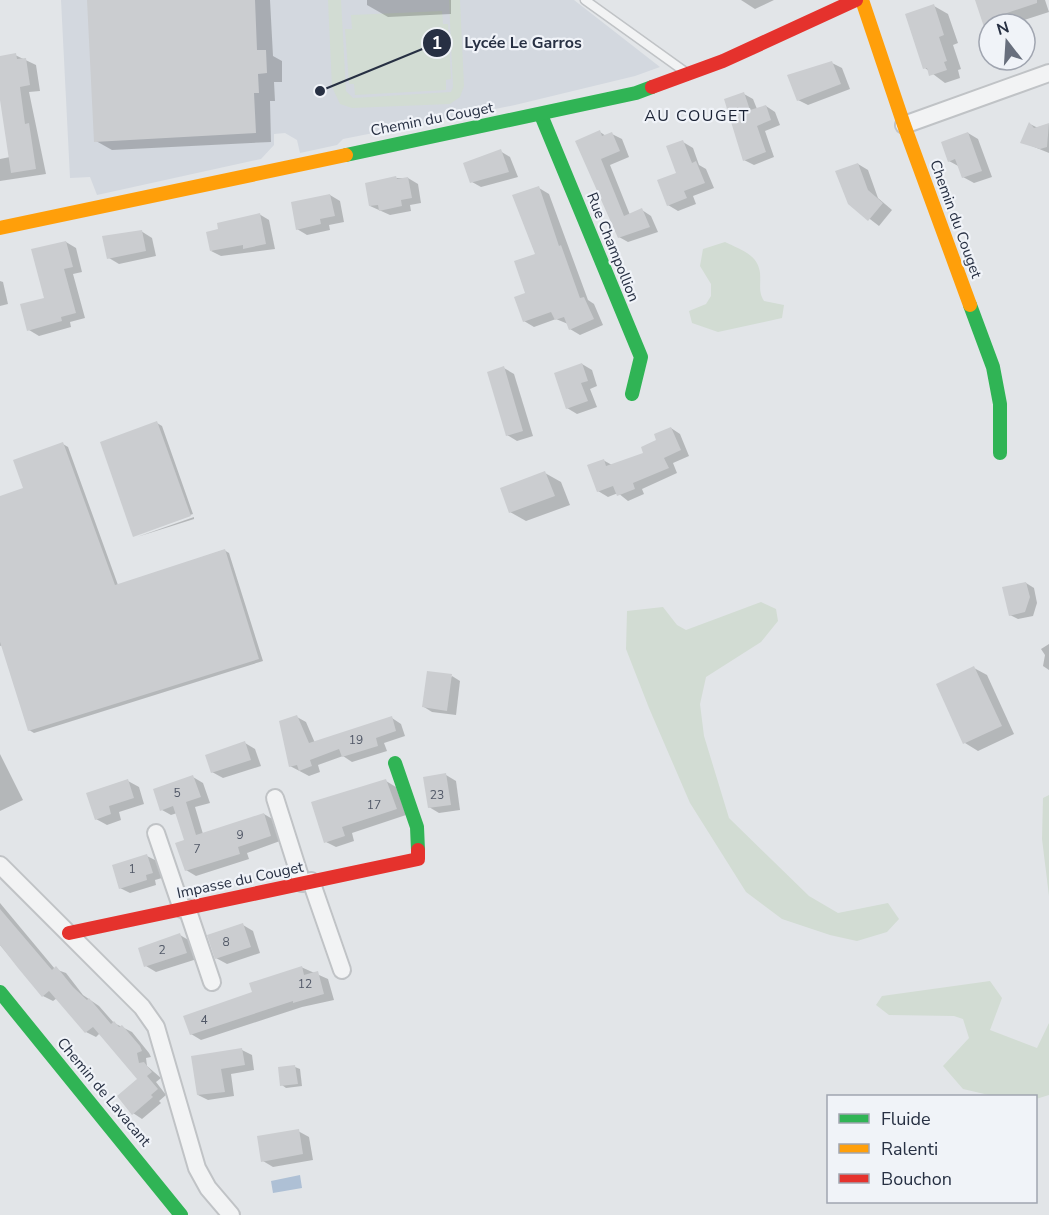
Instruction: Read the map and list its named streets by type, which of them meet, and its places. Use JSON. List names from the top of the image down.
{
  "streets": {
    "street": [
      "Chemin du Couget",
      "Rue Champollion",
      "Impasse du Couget",
      "Chemin de Lavacant"
    ]
  },
  "crossings": [
    ["Chemin du Couget", "Rue Champollion"]
  ],
  "districts": ["AU COUGET"],
  "places": ["Lycée Le Garros"],
  "house_numbers": [
    "19",
    "5",
    "23",
    "17",
    "9",
    "7",
    "1",
    "8",
    "2",
    "12",
    "4"
  ],
  "legend": ["Fluide", "Ralenti", "Bouchon"],
  "north": "top"
}
